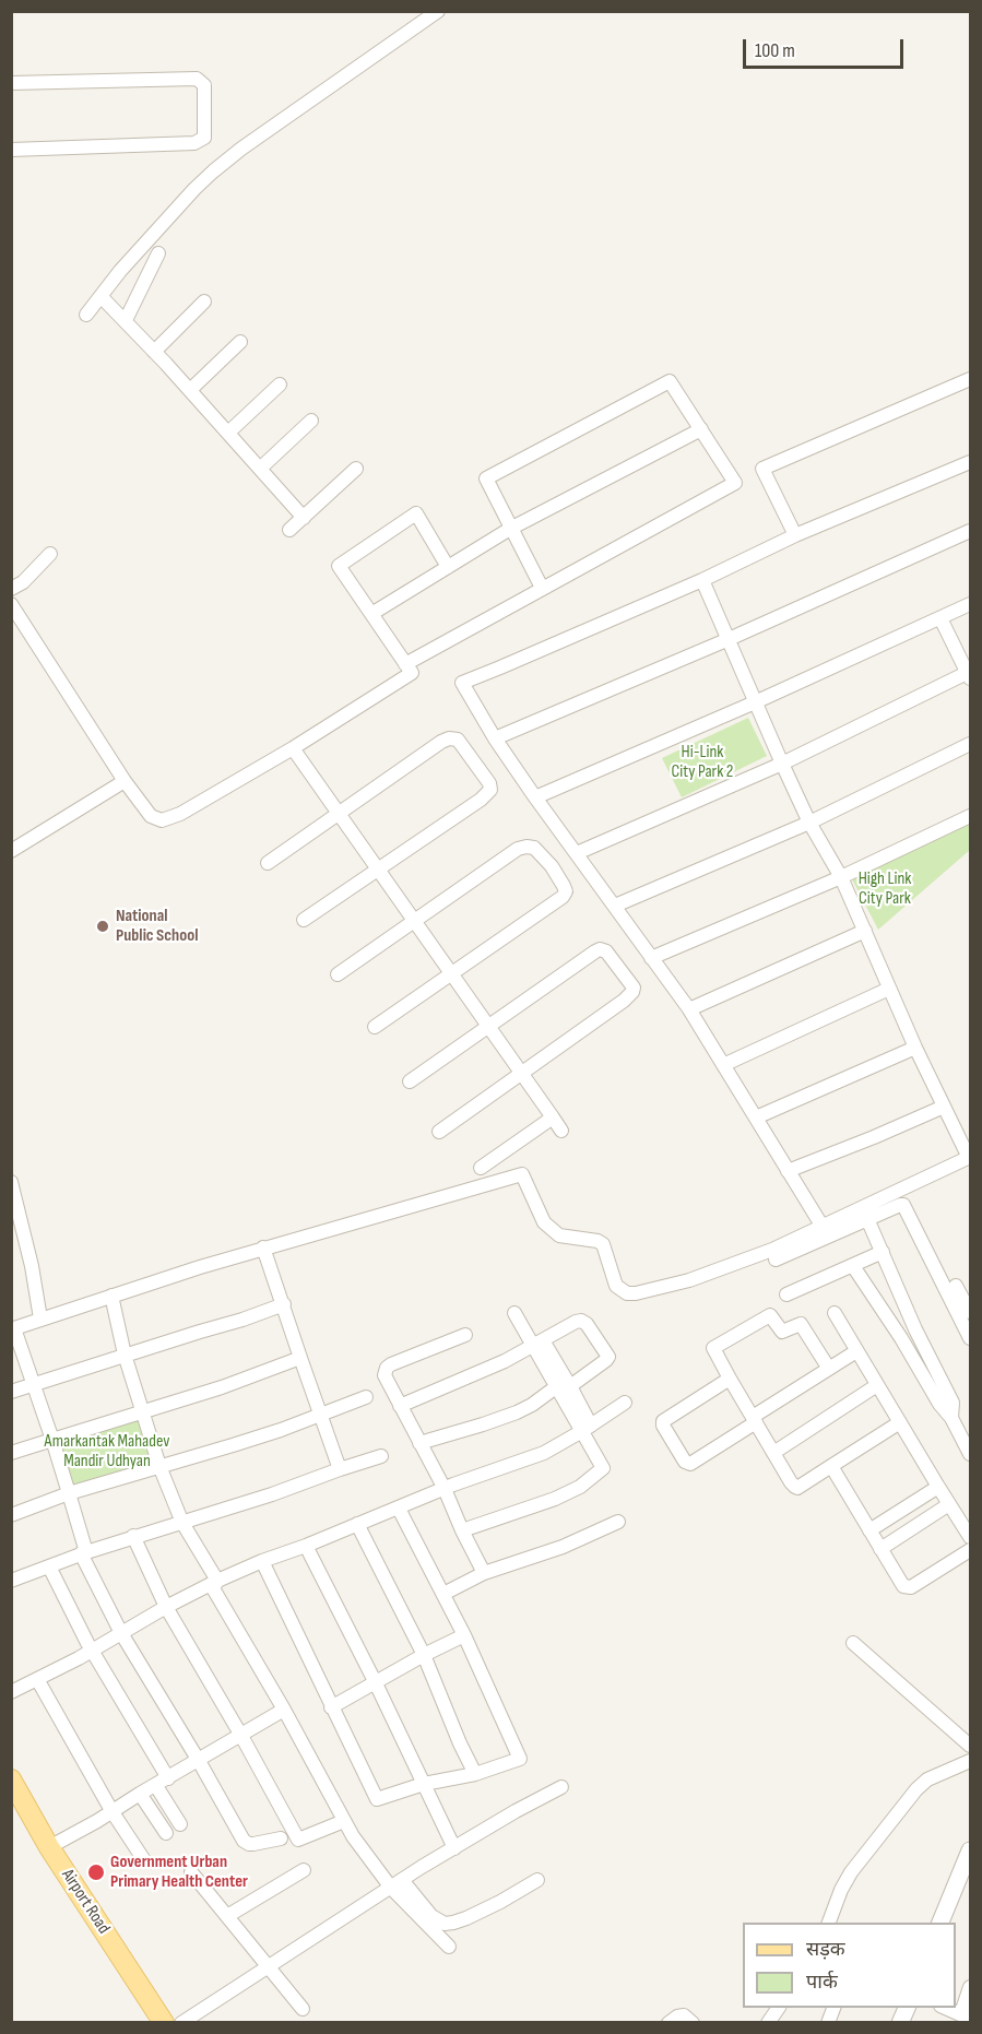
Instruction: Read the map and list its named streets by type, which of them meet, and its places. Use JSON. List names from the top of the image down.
{
  "streets": {
    "main road": ["Airport Road"]
  },
  "parks": ["Hi-Link City Park 2", "High Link City Park", "Amarkantak Mahadev Mandir Udhyan"],
  "places": ["National Public School", "Government Urban Primary Health Center"],
  "legend": ["सड़क", "पार्क"],
  "scale_bar": "100 m"
}
